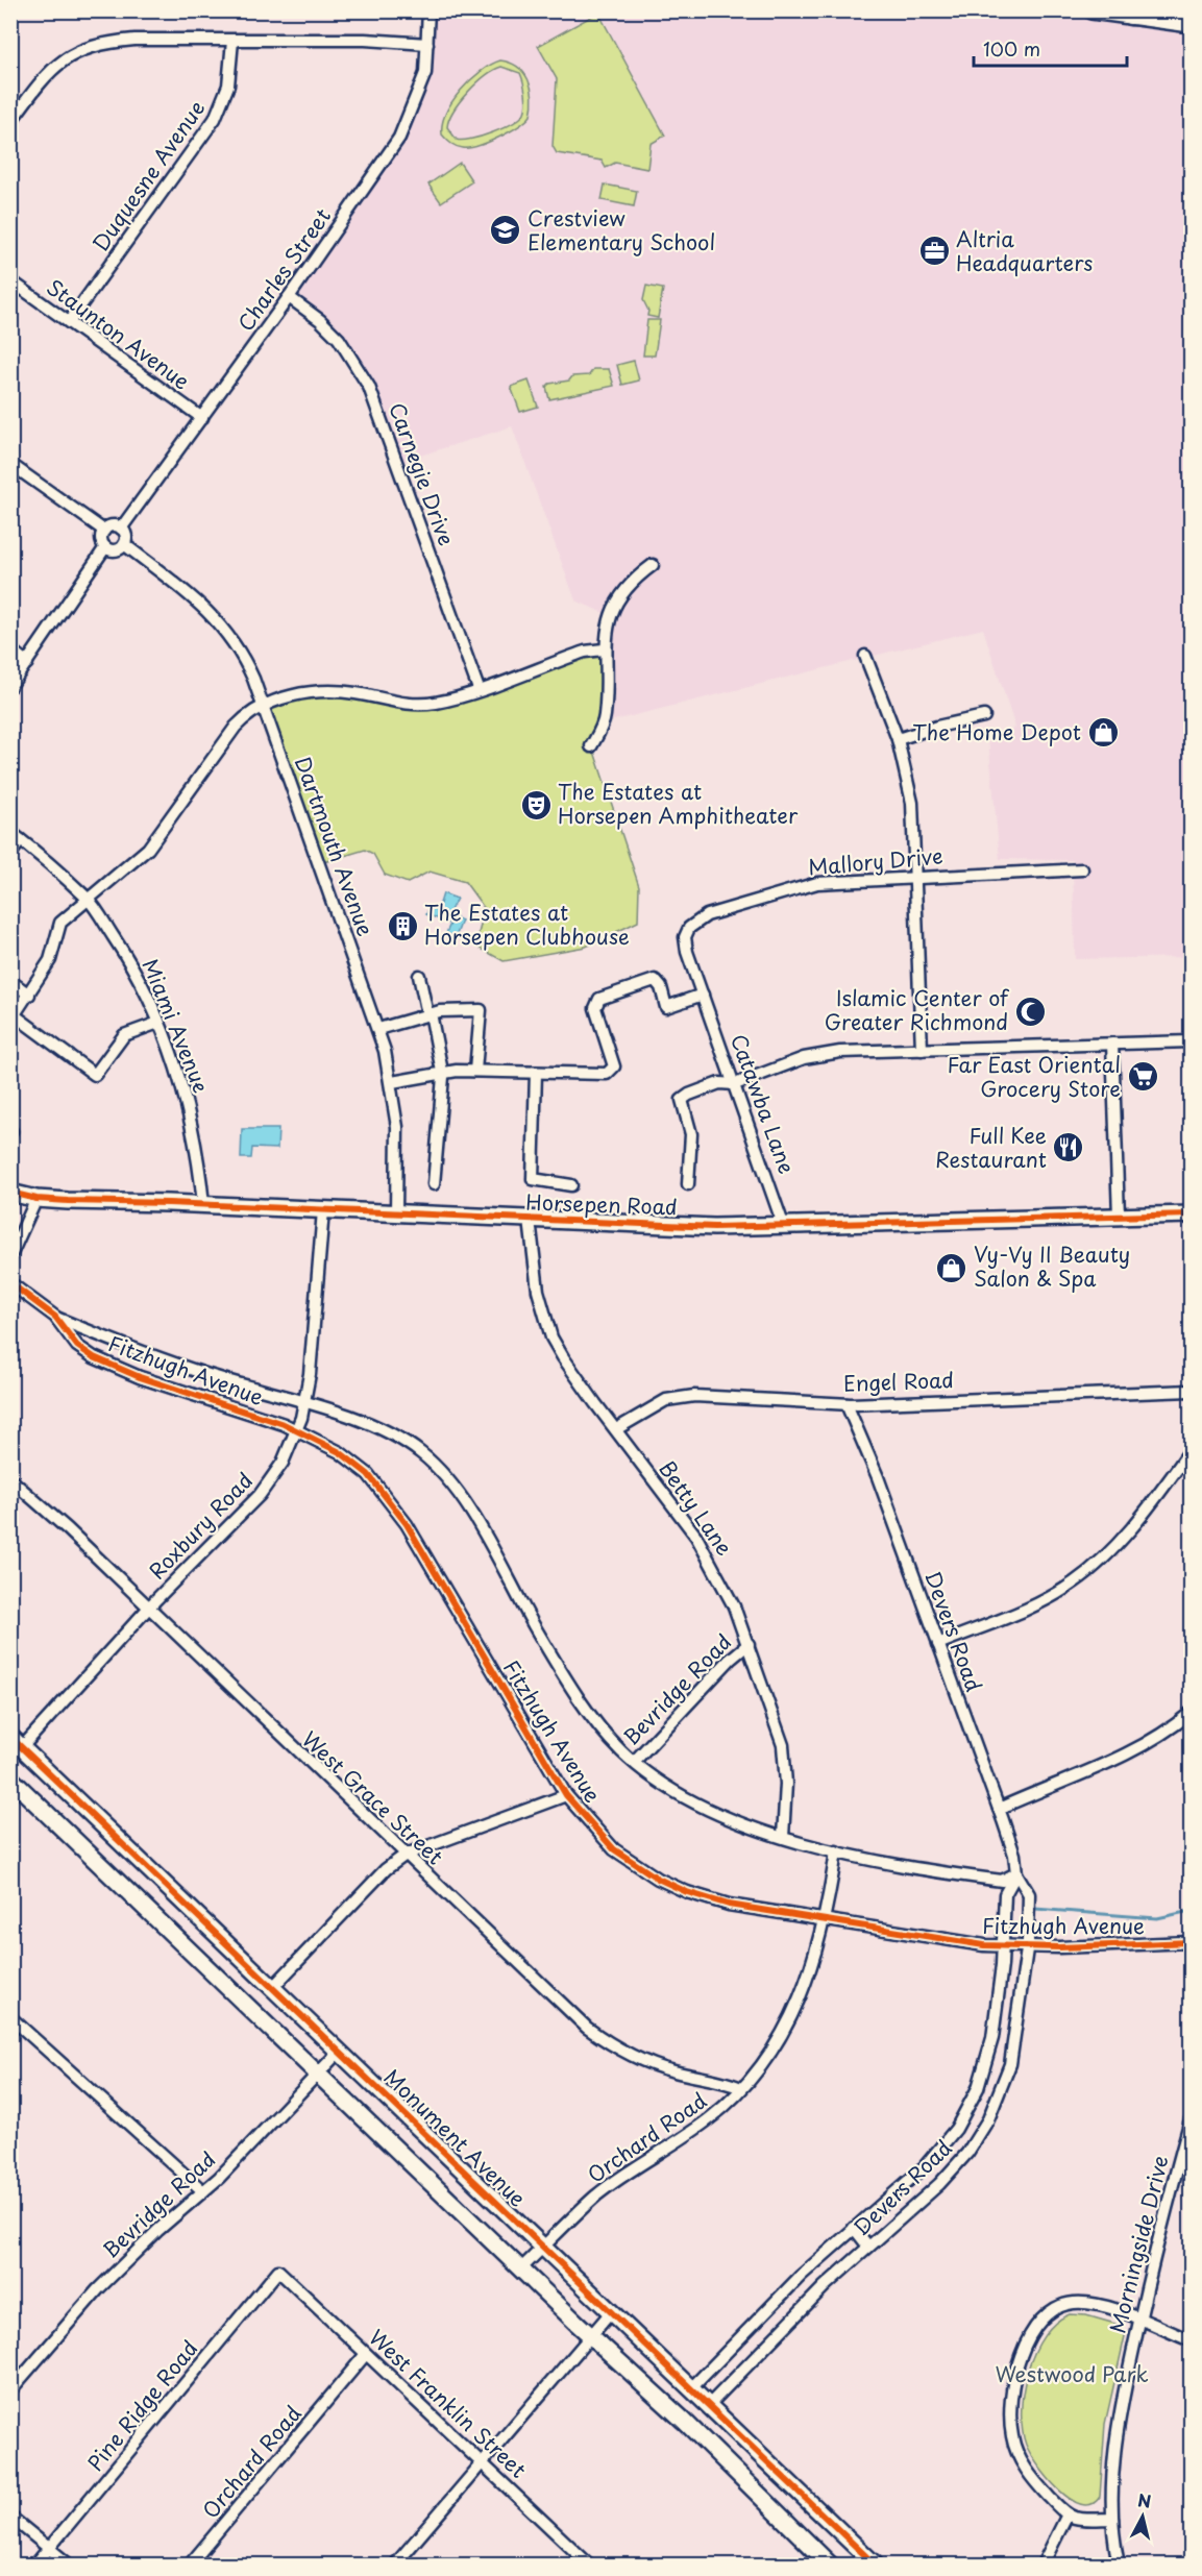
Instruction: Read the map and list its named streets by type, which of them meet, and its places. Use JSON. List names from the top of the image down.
{
  "streets": {
    "street": [
      "Duquesne Avenue",
      "Charles Street",
      "Staunton Avenue",
      "Carnegie Drive",
      "Dartmouth Avenue",
      "Mallory Drive",
      "Miami Avenue",
      "Catawba Lane",
      "Horsepen Road",
      "Fitzhugh Avenue",
      "Engel Road",
      "Betty Lane",
      "Roxbury Road",
      "Devers Road",
      "Bevridge Road",
      "West Grace Street",
      "Monument Avenue",
      "Orchard Road",
      "Morningside Drive",
      "West Franklin Street",
      "Pine Ridge Road"
    ]
  },
  "crossings": [
    ["Duquesne Avenue", "Staunton Avenue"],
    ["Charles Street", "Staunton Avenue"],
    ["Charles Street", "Carnegie Drive"],
    ["Charles Street", "Dartmouth Avenue"],
    ["Dartmouth Avenue", "Horsepen Road"],
    ["Mallory Drive", "Catawba Lane"],
    ["Miami Avenue", "Horsepen Road"],
    ["Catawba Lane", "Horsepen Road"],
    ["Horsepen Road", "Betty Lane"],
    ["Horsepen Road", "Roxbury Road"],
    ["Fitzhugh Avenue", "Betty Lane"],
    ["Fitzhugh Avenue", "Roxbury Road"],
    ["Fitzhugh Avenue", "Devers Road"],
    ["Fitzhugh Avenue", "Bevridge Road"],
    ["Fitzhugh Avenue", "Orchard Road"],
    ["Engel Road", "Betty Lane"],
    ["Engel Road", "Devers Road"],
    ["Betty Lane", "Bevridge Road"],
    ["Roxbury Road", "West Grace Street"],
    ["Roxbury Road", "Monument Avenue"],
    ["Devers Road", "Monument Avenue"],
    ["Bevridge Road", "Monument Avenue"],
    ["West Grace Street", "Orchard Road"],
    ["Monument Avenue", "Orchard Road"],
    ["Orchard Road", "West Franklin Street"],
    ["West Franklin Street", "Pine Ridge Road"]
  ],
  "parks": ["Westwood Park"],
  "places": {
    "school or university": ["Crestview Elementary School"],
    "office": ["Altria Headquarters"],
    "shop": ["The Home Depot", "Vy-Vy II Beauty Salon & Spa"],
    "theatre": ["The Estates at Horsepen Amphitheater"],
    "building": ["The Estates at Horsepen Clubhouse"],
    "mosque": ["Islamic Center of Greater Richmond"],
    "supermarket": ["Far East Oriental Grocery Store"],
    "restaurant": ["Full Kee Restaurant"]
  },
  "scale_bar": "100 m",
  "north": "top"
}
